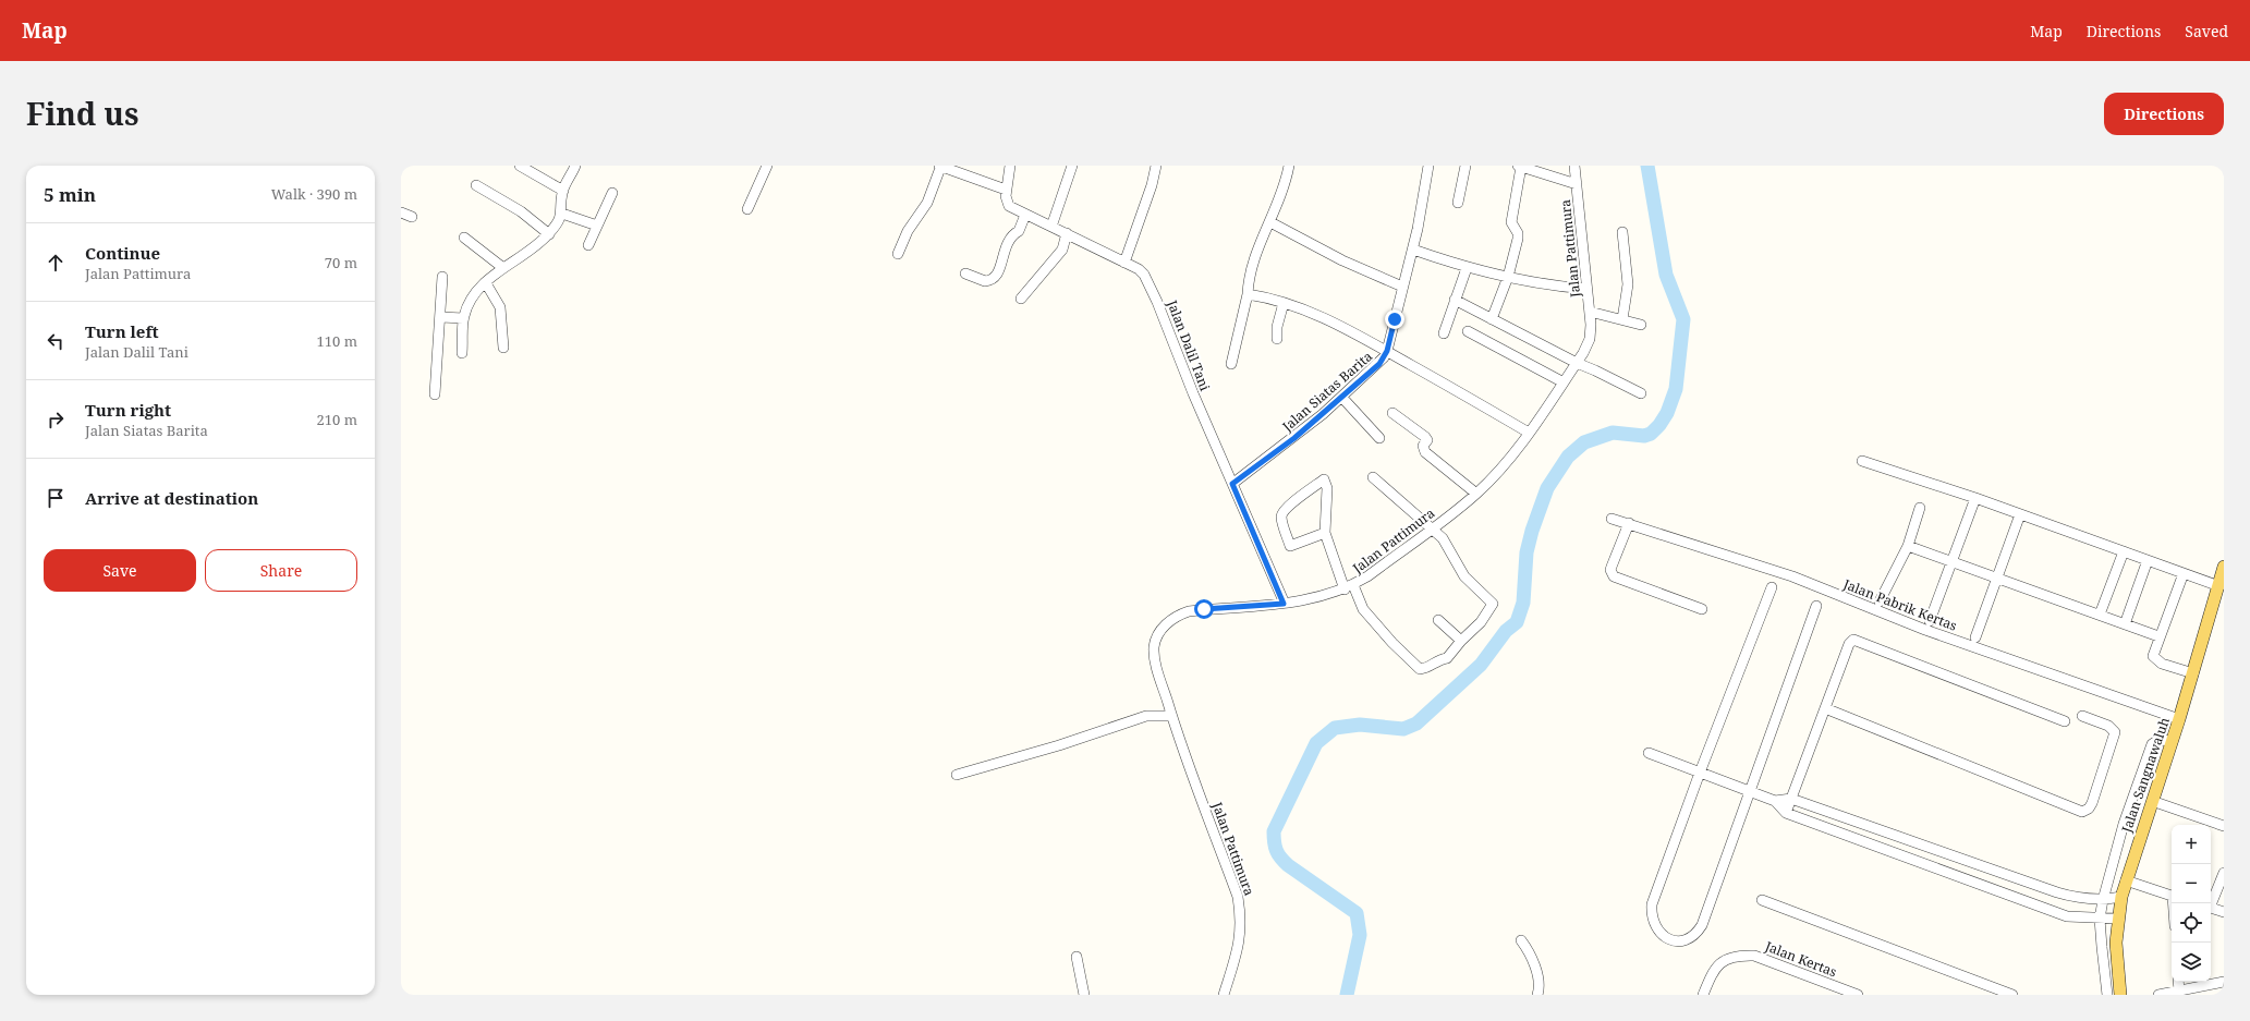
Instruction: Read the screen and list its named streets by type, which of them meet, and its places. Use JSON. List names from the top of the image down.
{
  "streets": {
    "main road": ["Jalan Sangnawaluh"],
    "street": [
      "Jalan Pattimura",
      "Jalan Dalil Tani",
      "Jalan Siatas Barita",
      "Jalan Pabrik Kertas",
      "Jalan Kertas"
    ]
  },
  "crossings": [
    ["Jalan Pattimura", "Jalan Dalil Tani"],
    ["Jalan Dalil Tani", "Jalan Siatas Barita"],
    ["Jalan Pabrik Kertas", "Jalan Sangnawaluh"]
  ],
  "page": {
    "header": "Map",
    "nav": ["Map", "Directions", "Saved"],
    "title": "Find us",
    "buttons": [
      "Directions",
      ["Save", "Share"]
    ],
    "heading": ["5 min", "Walk · 390 m"],
    "list": [
      ["Continue", "Jalan Pattimura", "70 m"],
      ["Turn left", "Jalan Dalil Tani", "110 m"],
      ["Turn right", "Jalan Siatas Barita", "210 m"],
      "Arrive at destination"
    ],
    "map_buttons": ["+", "−"]
  }
}
